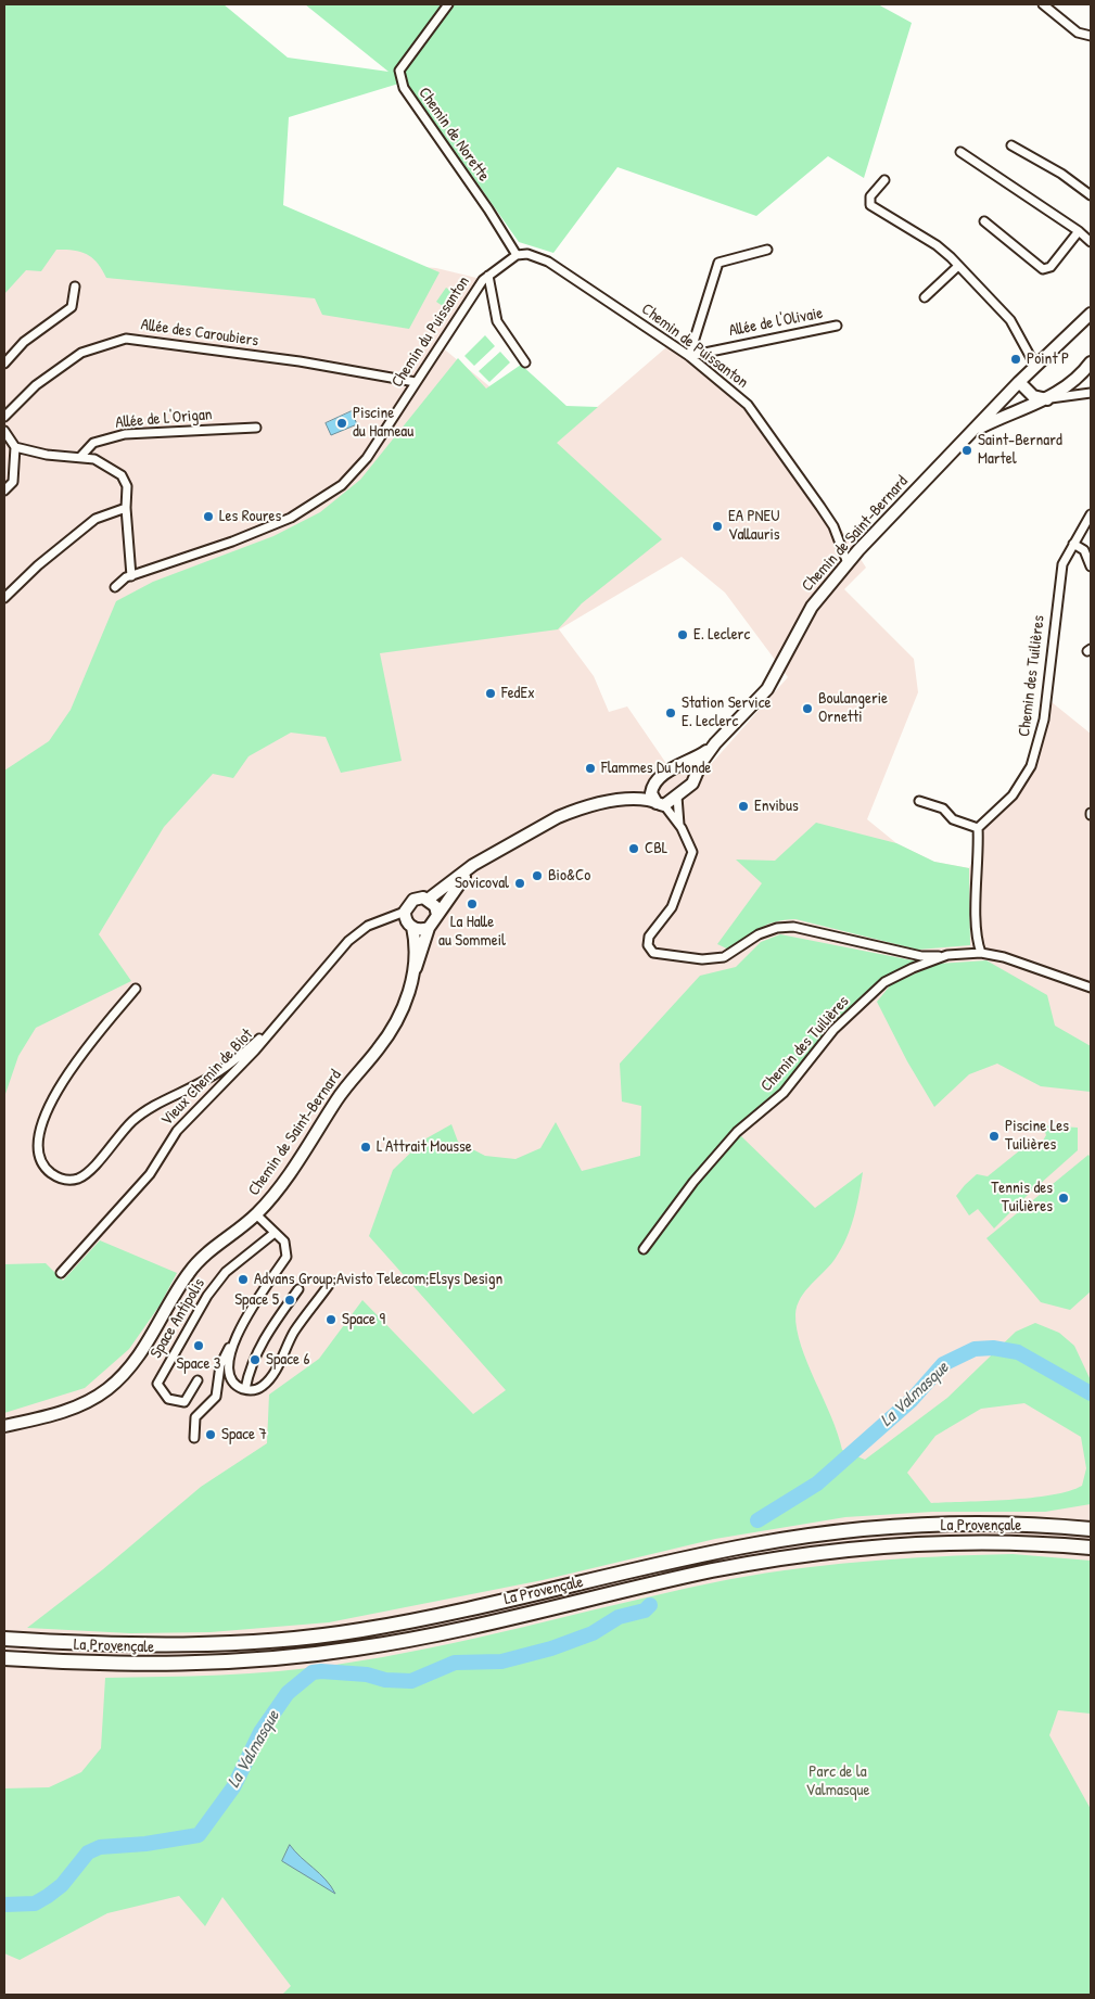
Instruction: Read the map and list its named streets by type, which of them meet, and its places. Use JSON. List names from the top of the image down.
{
  "streets": {
    "highway": ["La Provençale"],
    "main road": ["Chemin de Saint-Bernard"],
    "street": [
      "Chemin de Norette",
      "Allée de l'Olivaie",
      "Chemin du Puissanton",
      "Allée des Caroubiers",
      "Chemin de Puissanton",
      "Allée de L'Origan",
      "Chemin des Tuilières",
      "Vieux Chemin de Biot",
      "Space Antipolis"
    ]
  },
  "crossings": [
    ["Chemin de Norette", "Chemin du Puissanton"],
    ["Chemin de Norette", "Chemin de Puissanton"],
    ["Allée de l'Olivaie", "Chemin de Puissanton"],
    ["Chemin du Puissanton", "Allée des Caroubiers"],
    ["Chemin du Puissanton", "Chemin de Puissanton"],
    ["Chemin de Puissanton", "Chemin de Saint-Bernard"],
    ["Chemin de Saint-Bernard", "Vieux Chemin de Biot"]
  ],
  "water": ["La Valmasque"],
  "parks": ["Parc de la Valmasque"],
  "places": [
    "Point P",
    "Piscine du Hameau",
    "Saint-Bernard Martel",
    "Les Roures",
    "EA PNEU Vallauris",
    "E. Leclerc",
    "FedEx",
    "Boulangerie Ornetti",
    "Station Service E. Leclerc",
    "Flammes Du Monde",
    "Envibus",
    "CBL",
    "Bio&Co",
    "Sovicoval",
    "La Halle au Sommeil",
    "Piscine Les Tuilières",
    "L'Attrait Mousse",
    "Tennis des Tuilières",
    "Advans Group;Avisto Telecom;Elsys Design",
    "Space 5",
    "Space 9",
    "Space 3",
    "Space 6",
    "Space 7"
  ]
}
